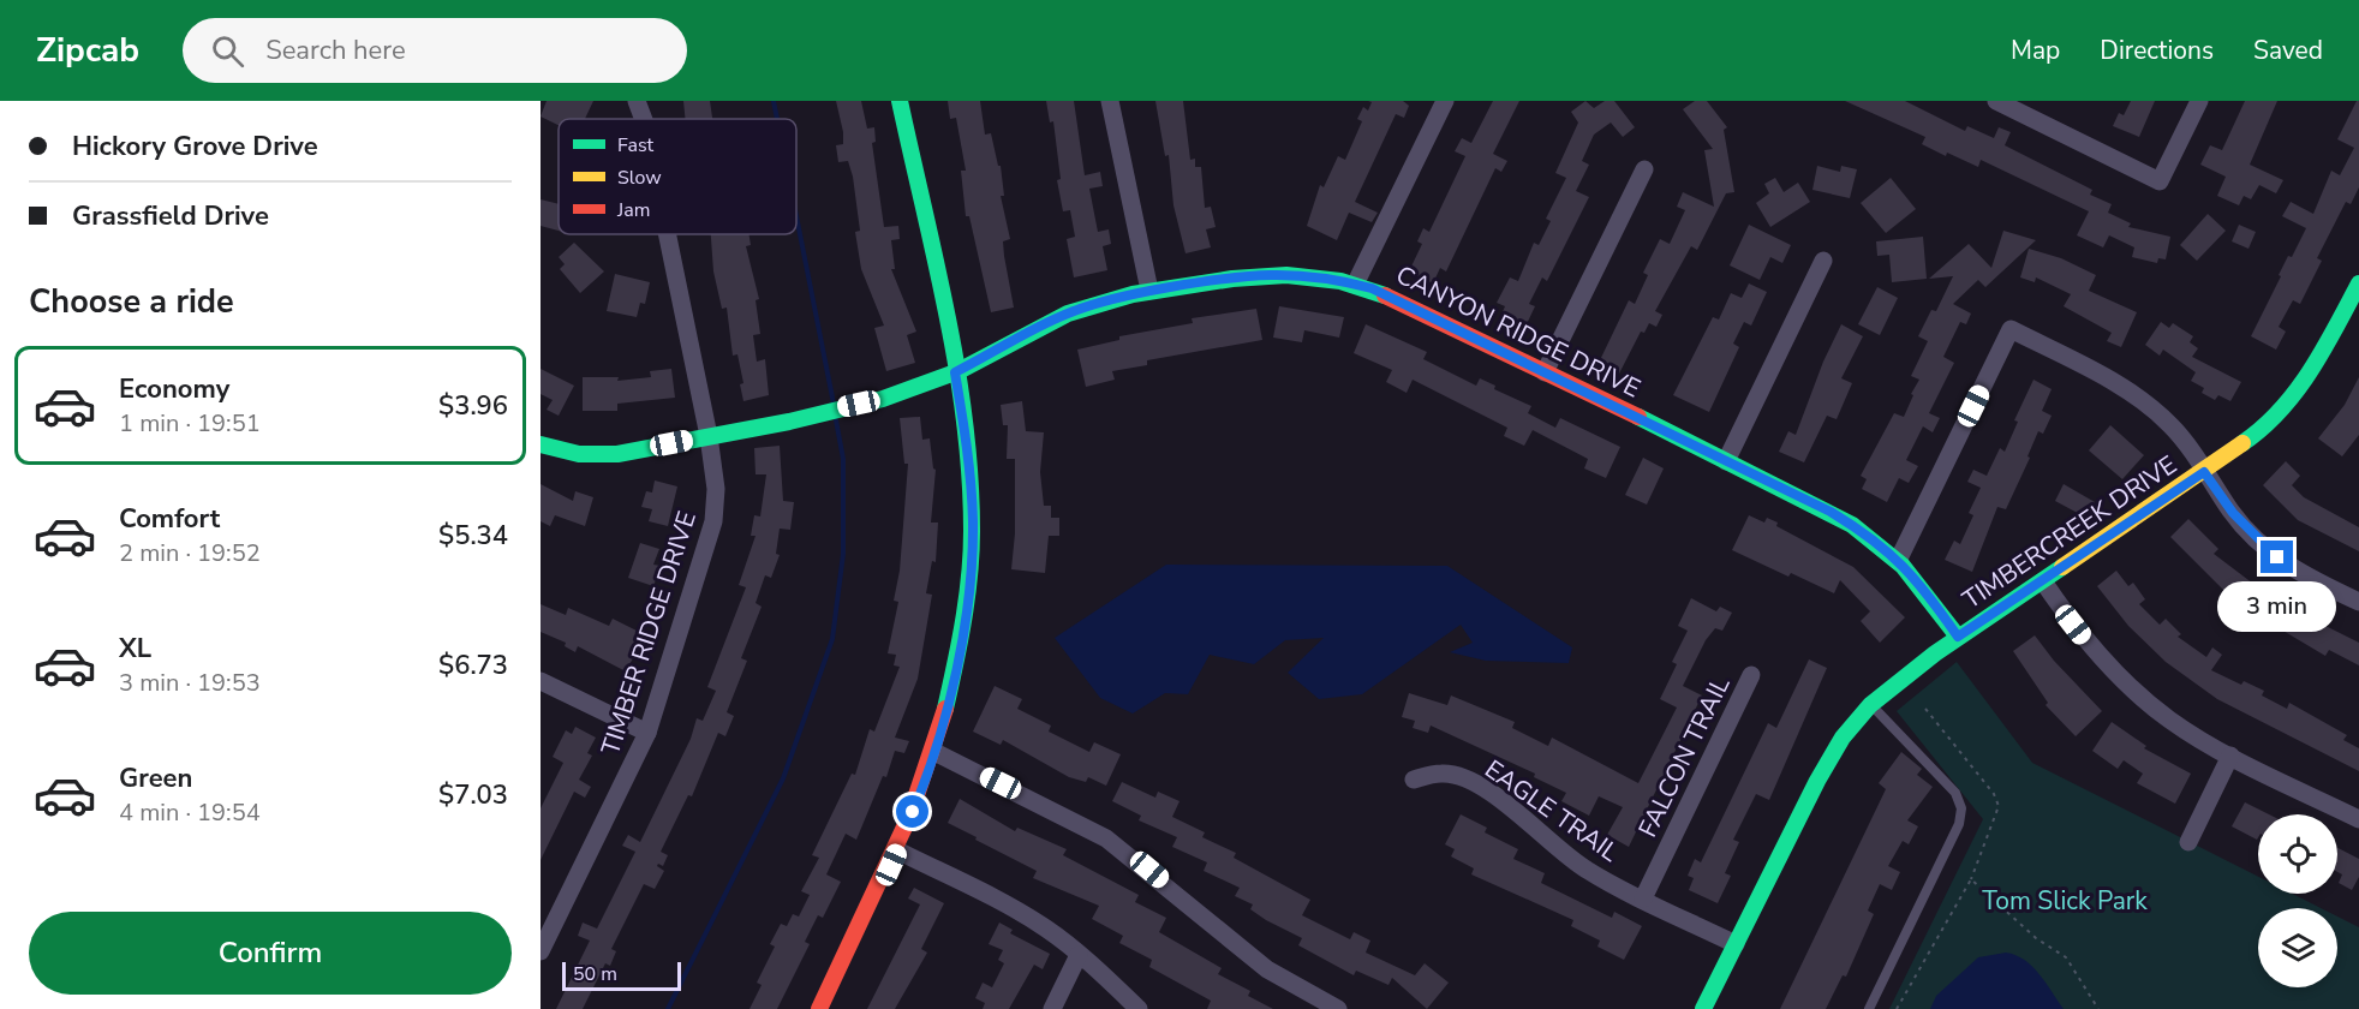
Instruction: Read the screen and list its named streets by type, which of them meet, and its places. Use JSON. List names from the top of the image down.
{
  "streets": {
    "street": [
      "CANYON RIDGE DRIVE",
      "TIMBERCREEK DRIVE",
      "TIMBER RIDGE DRIVE",
      "FALCON TRAIL",
      "EAGLE TRAIL"
    ]
  },
  "crossings": [
    ["CANYON RIDGE DRIVE", "TIMBERCREEK DRIVE"],
    ["CANYON RIDGE DRIVE", "TIMBER RIDGE DRIVE"],
    ["TIMBERCREEK DRIVE", "EAGLE TRAIL"],
    ["FALCON TRAIL", "EAGLE TRAIL"]
  ],
  "parks": ["Tom Slick Park"],
  "legend": ["Fast", "Slow", "Jam"],
  "scale_bar": "50 m",
  "page": {
    "header": "Zipcab",
    "search": "Search here",
    "nav": ["Map", "Directions", "Saved"],
    "banner": ["Hickory Grove Drive", "Grassfield Drive"],
    "heading": "Choose a ride",
    "list": [
      {
        "name": "Economy",
        "note": "1 min · 19:51",
        "value": "$3.96"
      },
      {
        "name": "Comfort",
        "note": "2 min · 19:52",
        "value": "$5.34"
      },
      {
        "name": "XL",
        "note": "3 min · 19:53",
        "value": "$6.73"
      },
      {
        "name": "Green",
        "note": "4 min · 19:54",
        "value": "$7.03"
      }
    ],
    "bubble": "3 min",
    "buttons": "Confirm",
    "scale": "50 m"
  }
}
